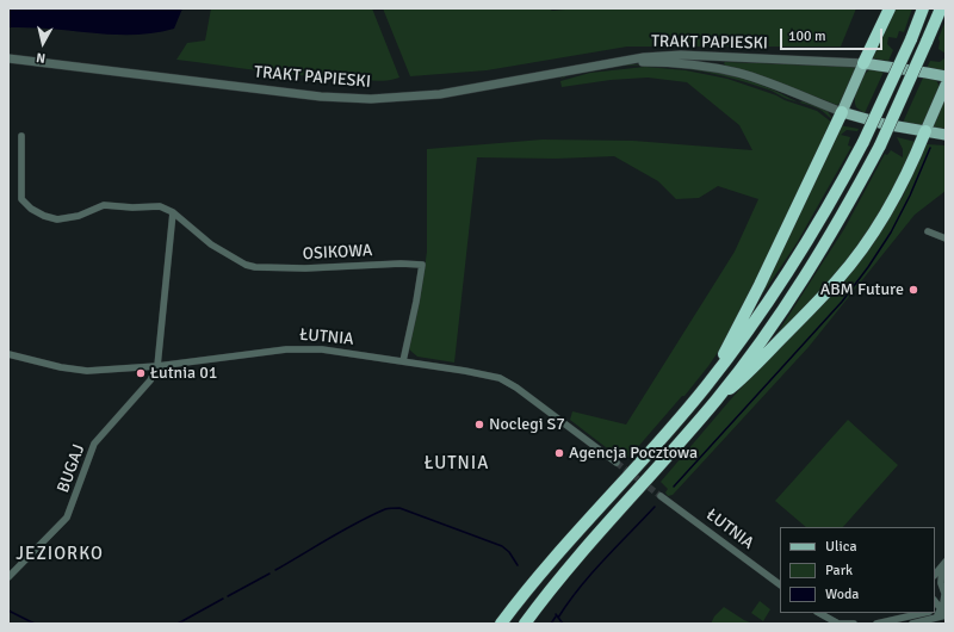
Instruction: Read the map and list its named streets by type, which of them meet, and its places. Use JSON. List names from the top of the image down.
{
  "streets": {
    "street": [
      "TRAKT PAPIESKI",
      "OSIKOWA",
      "ŁUTNIA",
      "BUGAJ"
    ]
  },
  "crossings": [
    ["OSIKOWA", "ŁUTNIA"],
    ["ŁUTNIA", "BUGAJ"]
  ],
  "districts": ["ŁUTNIA", "JEZIORKO"],
  "places": [
    "ABM Future",
    "Łutnia 01",
    "Noclegi S7",
    "Agencja Pocztowa"
  ],
  "legend": ["Ulica", "Park", "Woda"],
  "scale_bar": "100 m",
  "north": "bottom"
}
